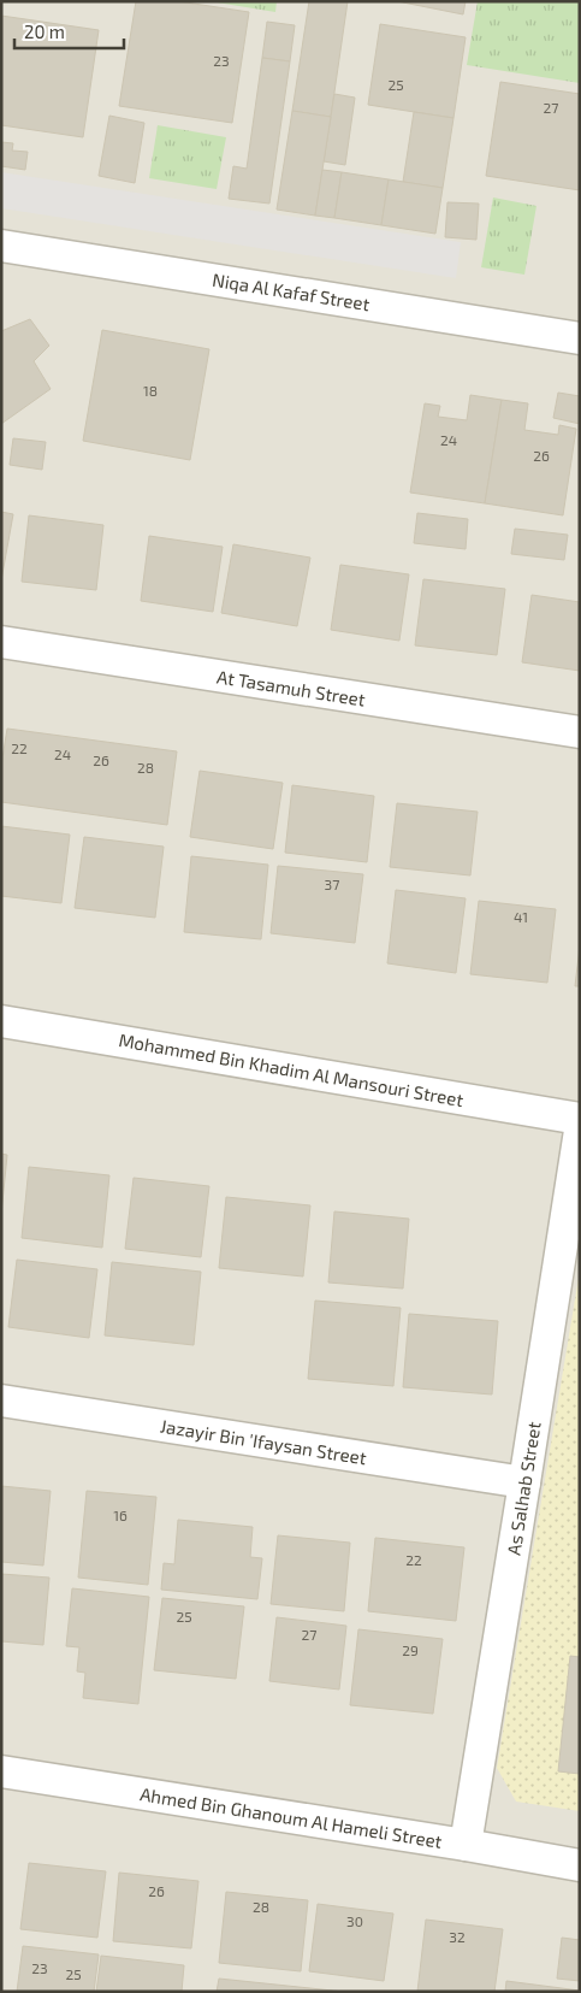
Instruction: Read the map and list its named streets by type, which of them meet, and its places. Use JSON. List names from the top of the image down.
{
  "streets": {
    "street": [
      "Niqa Al Kafaf Street",
      "At Tasamuh Street",
      "Mohammed Bin Khadim Al Mansouri Street",
      "Jazayir Bin 'Ifaysan Street",
      "As Salhab Street",
      "Ahmed Bin Ghanoum Al Hameli Street"
    ]
  },
  "crossings": [
    ["Jazayir Bin 'Ifaysan Street", "As Salhab Street"],
    ["As Salhab Street", "Ahmed Bin Ghanoum Al Hameli Street"]
  ],
  "house_numbers": [
    "23",
    "25",
    "27",
    "18",
    "24",
    "26",
    "22",
    "24",
    "26",
    "28",
    "37",
    "41",
    "16",
    "22",
    "25",
    "27",
    "29",
    "26",
    "28",
    "30",
    "32",
    "23",
    "25"
  ],
  "scale_bar": "20 m"
}
